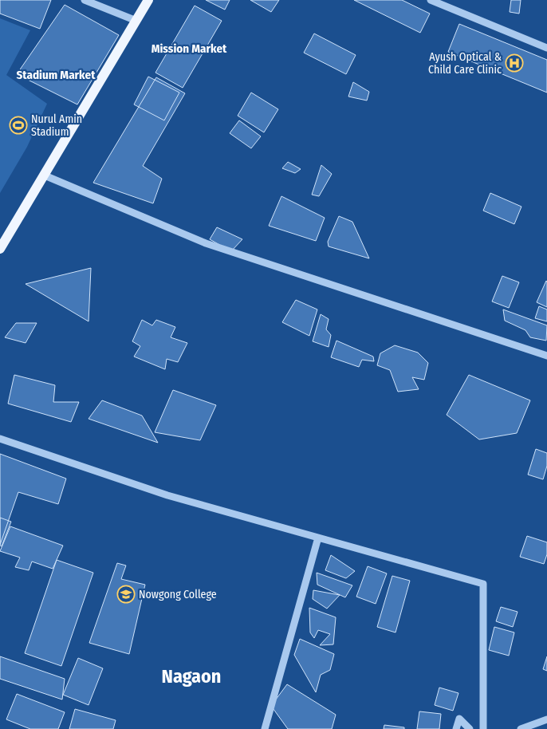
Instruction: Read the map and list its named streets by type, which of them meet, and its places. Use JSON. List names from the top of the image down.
{
  "districts": ["Mission Market", "Stadium Market", "Nagaon"],
  "places": {
    "hospital": ["Ayush Optical & Child Care Clinic"],
    "sports": ["Nurul Amin Stadium"],
    "school or university": ["Nowgong College"]
  }
}
